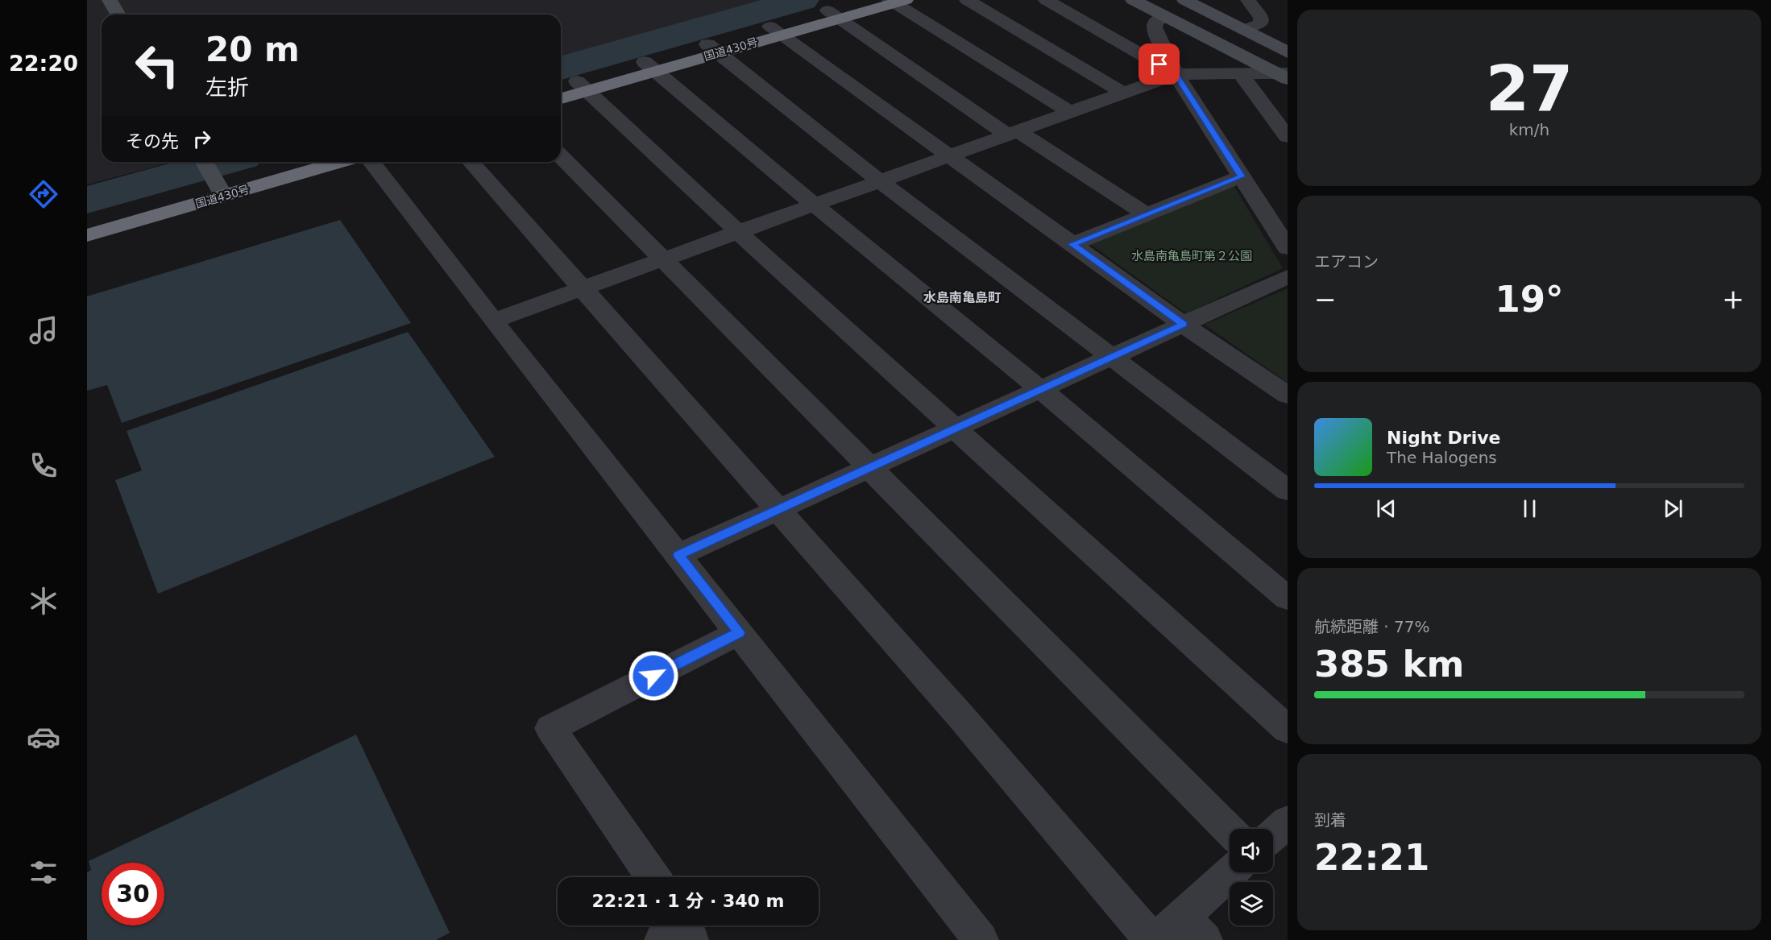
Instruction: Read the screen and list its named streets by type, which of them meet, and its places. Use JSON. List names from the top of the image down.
{
  "streets": {
    "highway": ["国道430号"]
  },
  "districts": ["水島南亀島町"],
  "parks": ["水島南亀島町第２公園"],
  "page": {
    "tabs": "22:20",
    "tile": [
      ["27", "km/h"],
      "エアコン",
      ["航続距離 · 77%", "385 km"],
      ["到着", "22:21"]
    ],
    "turn": ["20 m", "左折"],
    "then": "その先",
    "heat": ["−", "19°", "+"],
    "song": ["Night Drive", "The Halogens"],
    "limit": "30",
    "trip": "22:21 · 1 分 · 340 m"
  }
}
